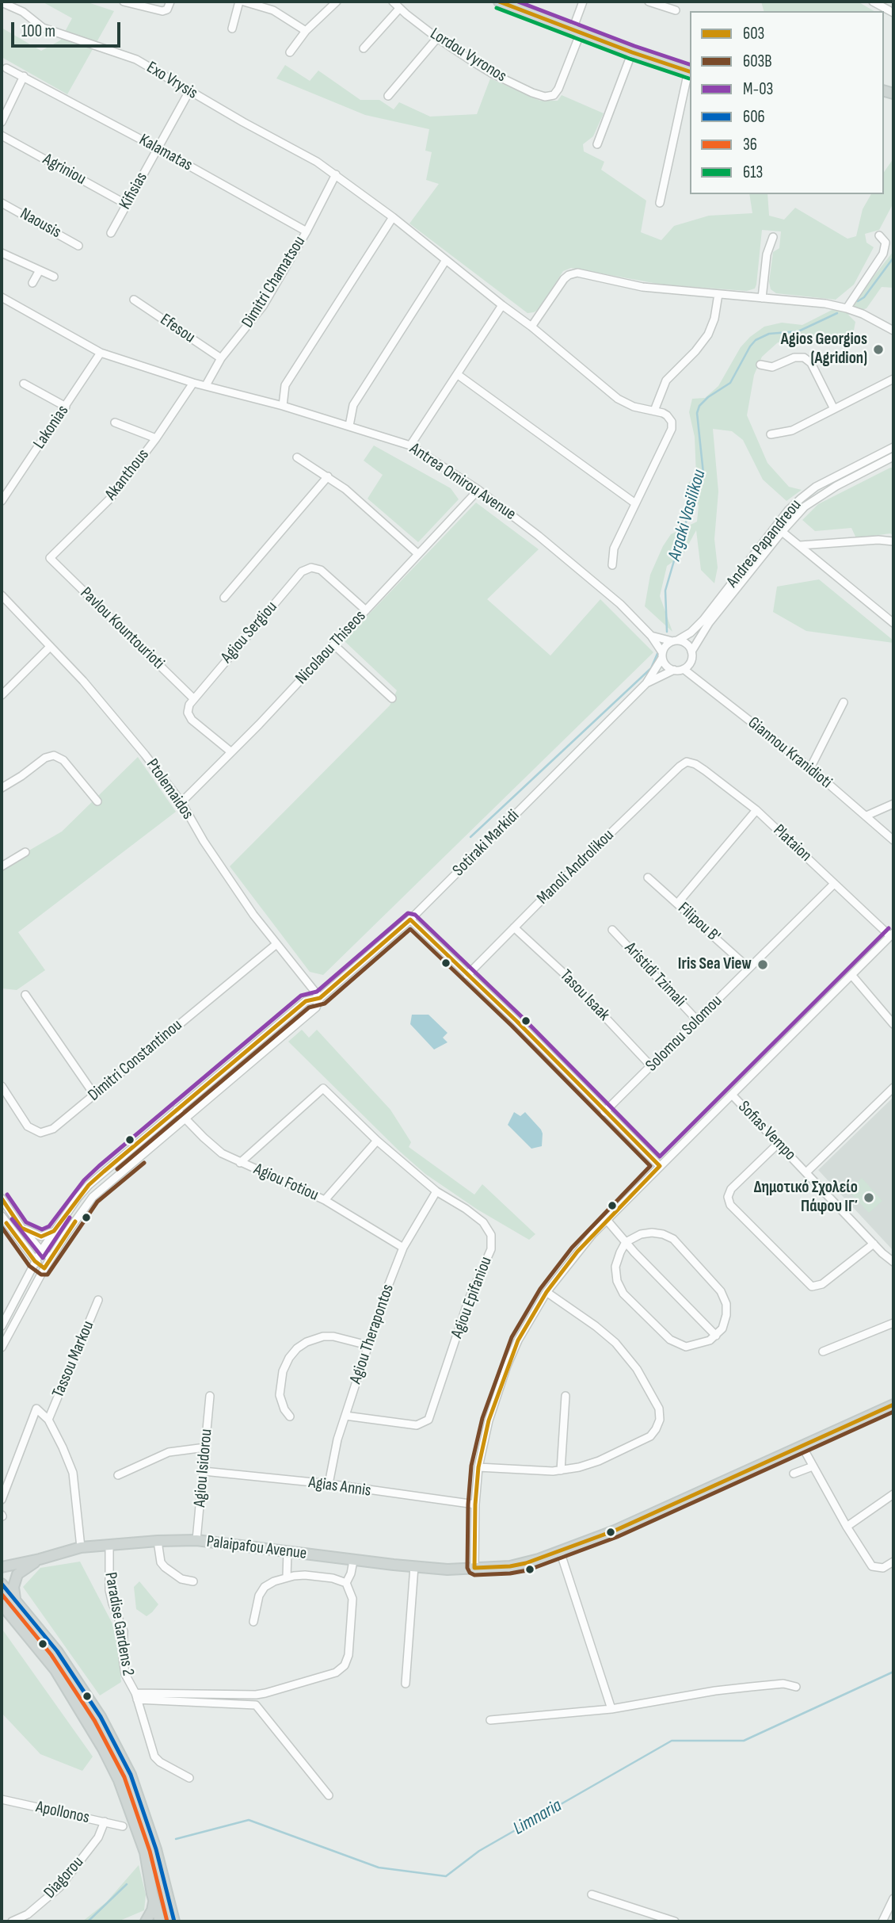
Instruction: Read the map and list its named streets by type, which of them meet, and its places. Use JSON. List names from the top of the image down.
{
  "streets": {
    "main road": ["Palaipafou Avenue"],
    "street": [
      "Lordou Vyronos",
      "Exo Vrysis",
      "Kalamatas",
      "Agriniou",
      "Kifisias",
      "Naousis",
      "Dimitri Chamatsou",
      "Efesou",
      "Lakonias",
      "Akanthous",
      "Antrea Omirou Avenue",
      "Andrea Papandreou",
      "Pavlou Kountourioti",
      "Agiou Sergiou",
      "Nicolaou Thiseos",
      "Giannou Kranidioti",
      "Ptolemaidos",
      "Sotiraki Markidi",
      "Plataion",
      "Manoli Androlikou",
      "Filipou B'",
      "Aristidi Tzimali",
      "Tasou Isaak",
      "Solomou Solomou",
      "Dimitri Constantinou",
      "Sofias Vempo",
      "Agiou Fotiou",
      "Agiou Epifaniou",
      "Agiou Therapontos",
      "Tassou Markou",
      "Agiou Isidorou",
      "Agias Annis",
      "Paradise Gardens 2",
      "Apollonos",
      "Diagorou"
    ]
  },
  "crossings": [
    ["Exo Vrysis", "Kifisias"],
    ["Exo Vrysis", "Dimitri Chamatsou"],
    ["Kalamatas", "Kifisias"],
    ["Kalamatas", "Dimitri Chamatsou"],
    ["Agriniou", "Kifisias"],
    ["Dimitri Chamatsou", "Efesou"],
    ["Dimitri Chamatsou", "Antrea Omirou Avenue"],
    ["Akanthous", "Pavlou Kountourioti"],
    ["Antrea Omirou Avenue", "Andrea Papandreou"],
    ["Antrea Omirou Avenue", "Nicolaou Thiseos"],
    ["Antrea Omirou Avenue", "Giannou Kranidioti"],
    ["Antrea Omirou Avenue", "Sotiraki Markidi"],
    ["Andrea Papandreou", "Giannou Kranidioti"],
    ["Andrea Papandreou", "Sotiraki Markidi"],
    ["Pavlou Kountourioti", "Agiou Sergiou"],
    ["Agiou Sergiou", "Nicolaou Thiseos"],
    ["Nicolaou Thiseos", "Ptolemaidos"],
    ["Giannou Kranidioti", "Sotiraki Markidi"],
    ["Ptolemaidos", "Sotiraki Markidi"],
    ["Ptolemaidos", "Dimitri Constantinou"],
    ["Sotiraki Markidi", "Agiou Fotiou"],
    ["Plataion", "Manoli Androlikou"],
    ["Plataion", "Solomou Solomou"],
    ["Manoli Androlikou", "Tasou Isaak"],
    ["Filipou B'", "Solomou Solomou"],
    ["Aristidi Tzimali", "Solomou Solomou"],
    ["Tasou Isaak", "Solomou Solomou"],
    ["Agiou Fotiou", "Agiou Epifaniou"],
    ["Agiou Fotiou", "Agiou Therapontos"],
    ["Agiou Epifaniou", "Agiou Therapontos"],
    ["Agiou Therapontos", "Agias Annis"],
    ["Tassou Markou", "Palaipafou Avenue"],
    ["Agiou Isidorou", "Agias Annis"],
    ["Agiou Isidorou", "Palaipafou Avenue"],
    ["Palaipafou Avenue", "Paradise Gardens 2"],
    ["Apollonos", "Diagorou"]
  ],
  "water": ["Argaki Vasilikou", "Limnaria"],
  "places": ["Agios Georgios (Agridion)", "Iris Sea View", "Δημοτικό Σχολείο Πάφου ΙΓ΄"],
  "lines": [
    "transit line 603",
    "transit line M-03",
    "transit line 613",
    "transit line 603B",
    "transit line 606",
    "transit line 36"
  ],
  "legend": [
    "603",
    "603B",
    "M-03",
    "606",
    "36",
    "613"
  ],
  "scale_bar": "100 m"
}
